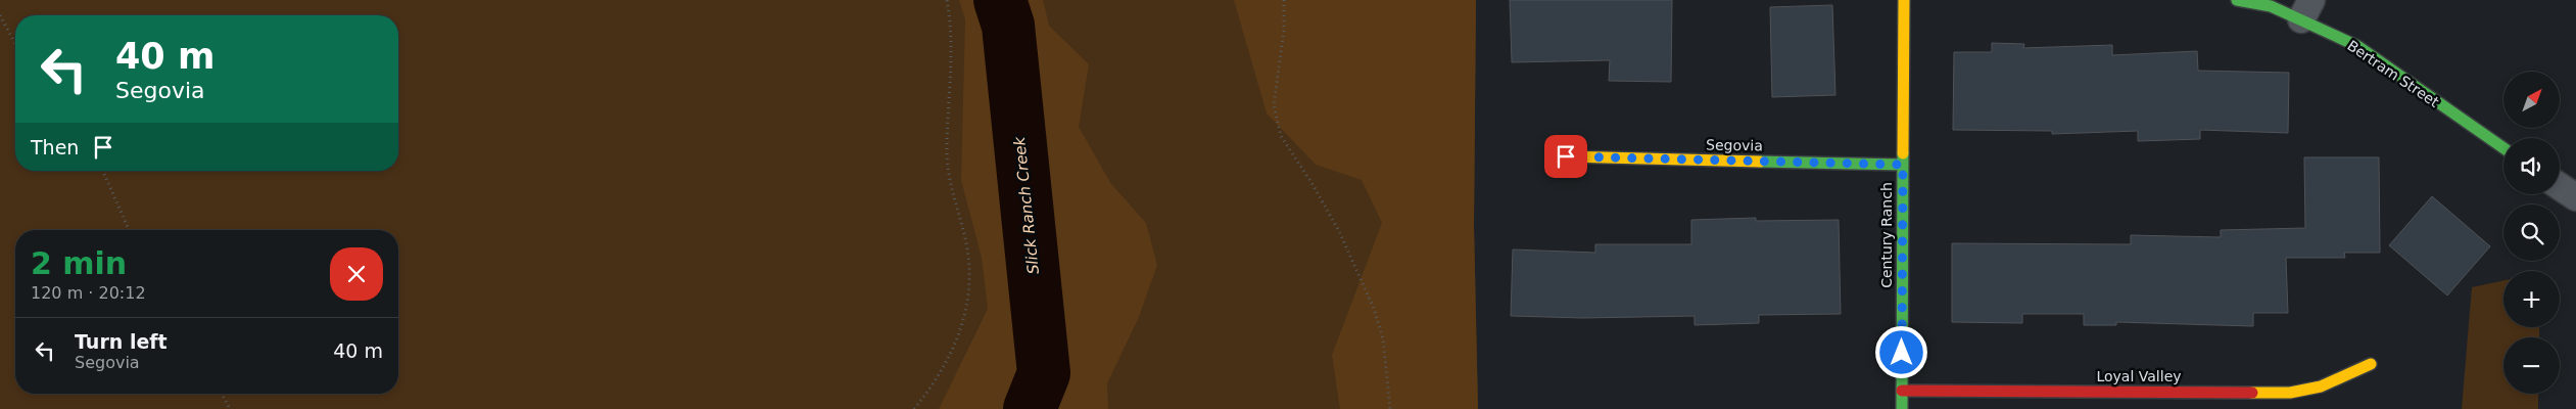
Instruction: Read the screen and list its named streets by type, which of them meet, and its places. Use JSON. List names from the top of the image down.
{
  "streets": {
    "street": [
      "Bertram Street",
      "Segovia",
      "Century Ranch",
      "Loyal Valley"
    ]
  },
  "crossings": [
    ["Segovia", "Century Ranch"],
    ["Century Ranch", "Loyal Valley"]
  ],
  "water": ["Slick Ranch Creek"],
  "north": "top right",
  "page": {
    "turn": ["40 m", "Segovia"],
    "map_buttons": ["+", "−"],
    "then": "Then",
    "heading": ["2 min", "120 m · 20:12"],
    "list": [
      {
        "name": "Turn left",
        "note": "Segovia",
        "value": "40 m"
      }
    ]
  }
}
